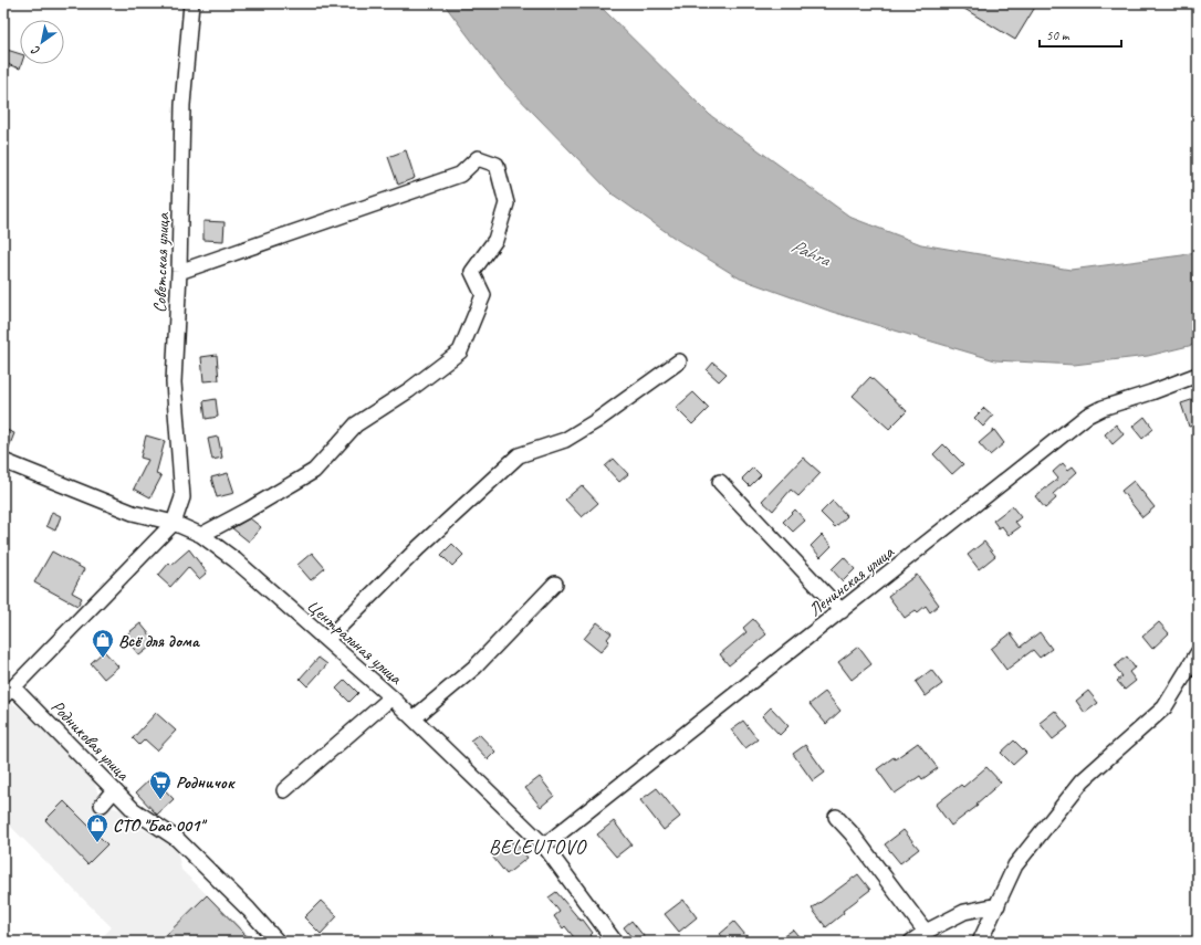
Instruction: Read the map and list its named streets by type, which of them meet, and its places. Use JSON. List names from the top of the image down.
{
  "streets": {
    "street": [
      "Советская улица",
      "Ленинская улица",
      "Центральная улица",
      "Родниковая улица"
    ]
  },
  "crossings": [
    ["Советская улица", "Центральная улица"],
    ["Ленинская улица", "Центральная улица"]
  ],
  "districts": ["BELEUTOVO"],
  "water": ["Pahra"],
  "places": {
    "shop": ["Всё для дома", "СТО \"Бас 001\""],
    "supermarket": ["Родничок"]
  },
  "scale_bar": "50 m",
  "north": "bottom left"
}
